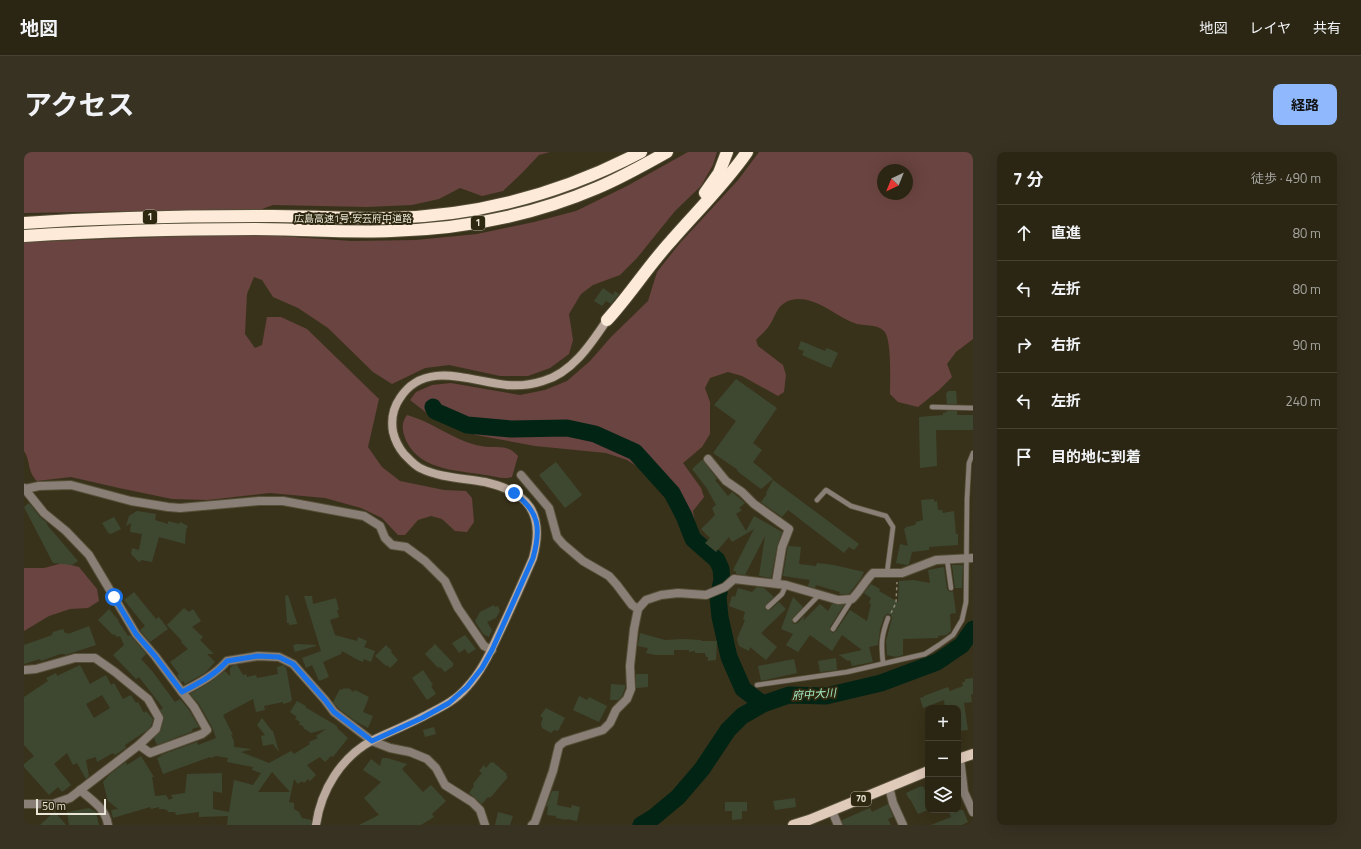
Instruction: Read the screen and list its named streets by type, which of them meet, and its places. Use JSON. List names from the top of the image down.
{
  "streets": {
    "highway": ["1", "広島高速1号;安芸府中道路"],
    "main road": ["70"]
  },
  "water": ["府中大川"],
  "scale_bar": "50 m",
  "north": "bottom left",
  "page": {
    "header": "地図",
    "nav": ["地図", "レイヤ", "共有"],
    "title": "アクセス",
    "buttons": "経路",
    "heading": ["7 分", "徒歩 · 490 m"],
    "list": [
      ["直進", "80 m"],
      ["左折", "80 m"],
      ["右折", "90 m"],
      ["左折", "240 m"],
      "目的地に到着"
    ],
    "map_buttons": ["+", "−"],
    "scale": "50 m"
  }
}
